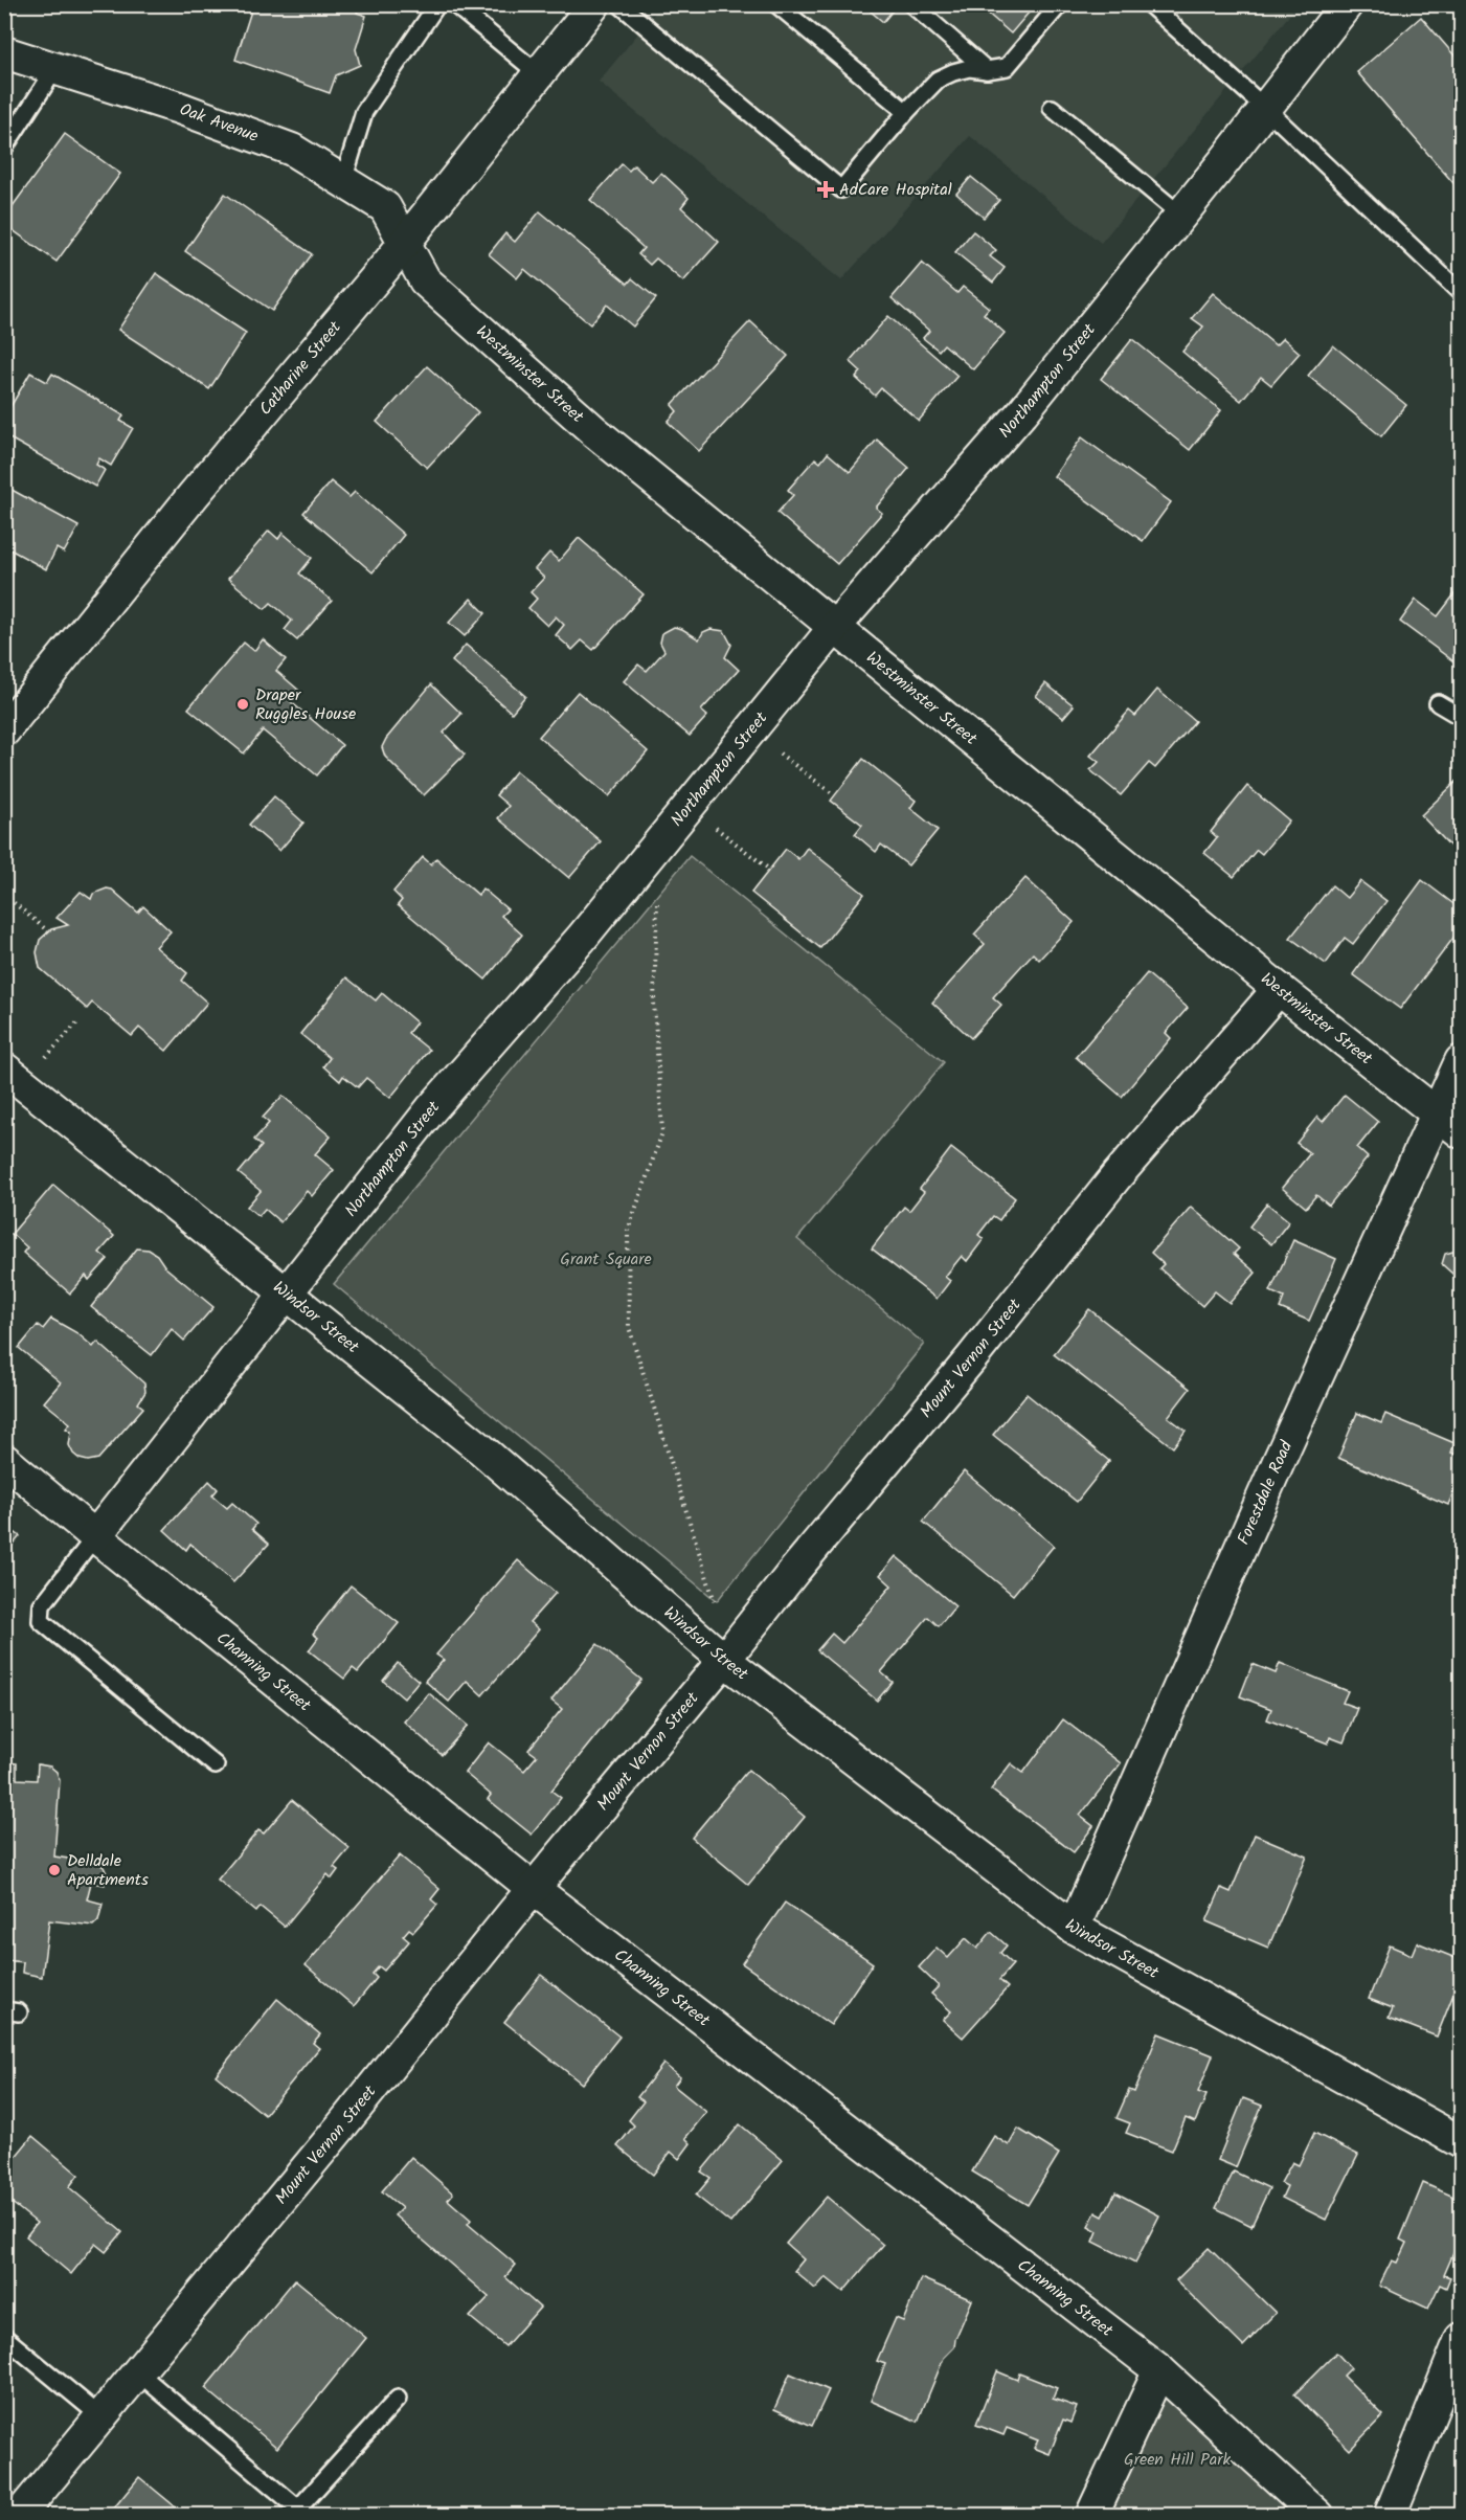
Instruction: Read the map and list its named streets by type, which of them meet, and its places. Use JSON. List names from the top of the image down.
{
  "streets": {
    "street": [
      "Oak Avenue",
      "Catharine Street",
      "Westminster Street",
      "Northampton Street",
      "Windsor Street",
      "Mount Vernon Street",
      "Forestdale Road",
      "Channing Street"
    ]
  },
  "crossings": [
    ["Oak Avenue", "Catharine Street"],
    ["Oak Avenue", "Westminster Street"],
    ["Catharine Street", "Westminster Street"],
    ["Westminster Street", "Northampton Street"],
    ["Westminster Street", "Mount Vernon Street"],
    ["Westminster Street", "Forestdale Road"],
    ["Northampton Street", "Windsor Street"],
    ["Northampton Street", "Channing Street"],
    ["Windsor Street", "Mount Vernon Street"],
    ["Windsor Street", "Forestdale Road"],
    ["Mount Vernon Street", "Channing Street"]
  ],
  "parks": ["Grant Square", "Green Hill Park"],
  "places": {
    "health": ["AdCare Hospital"],
    "other": ["Draper Ruggles House", "Delldale Apartments"]
  }
}
